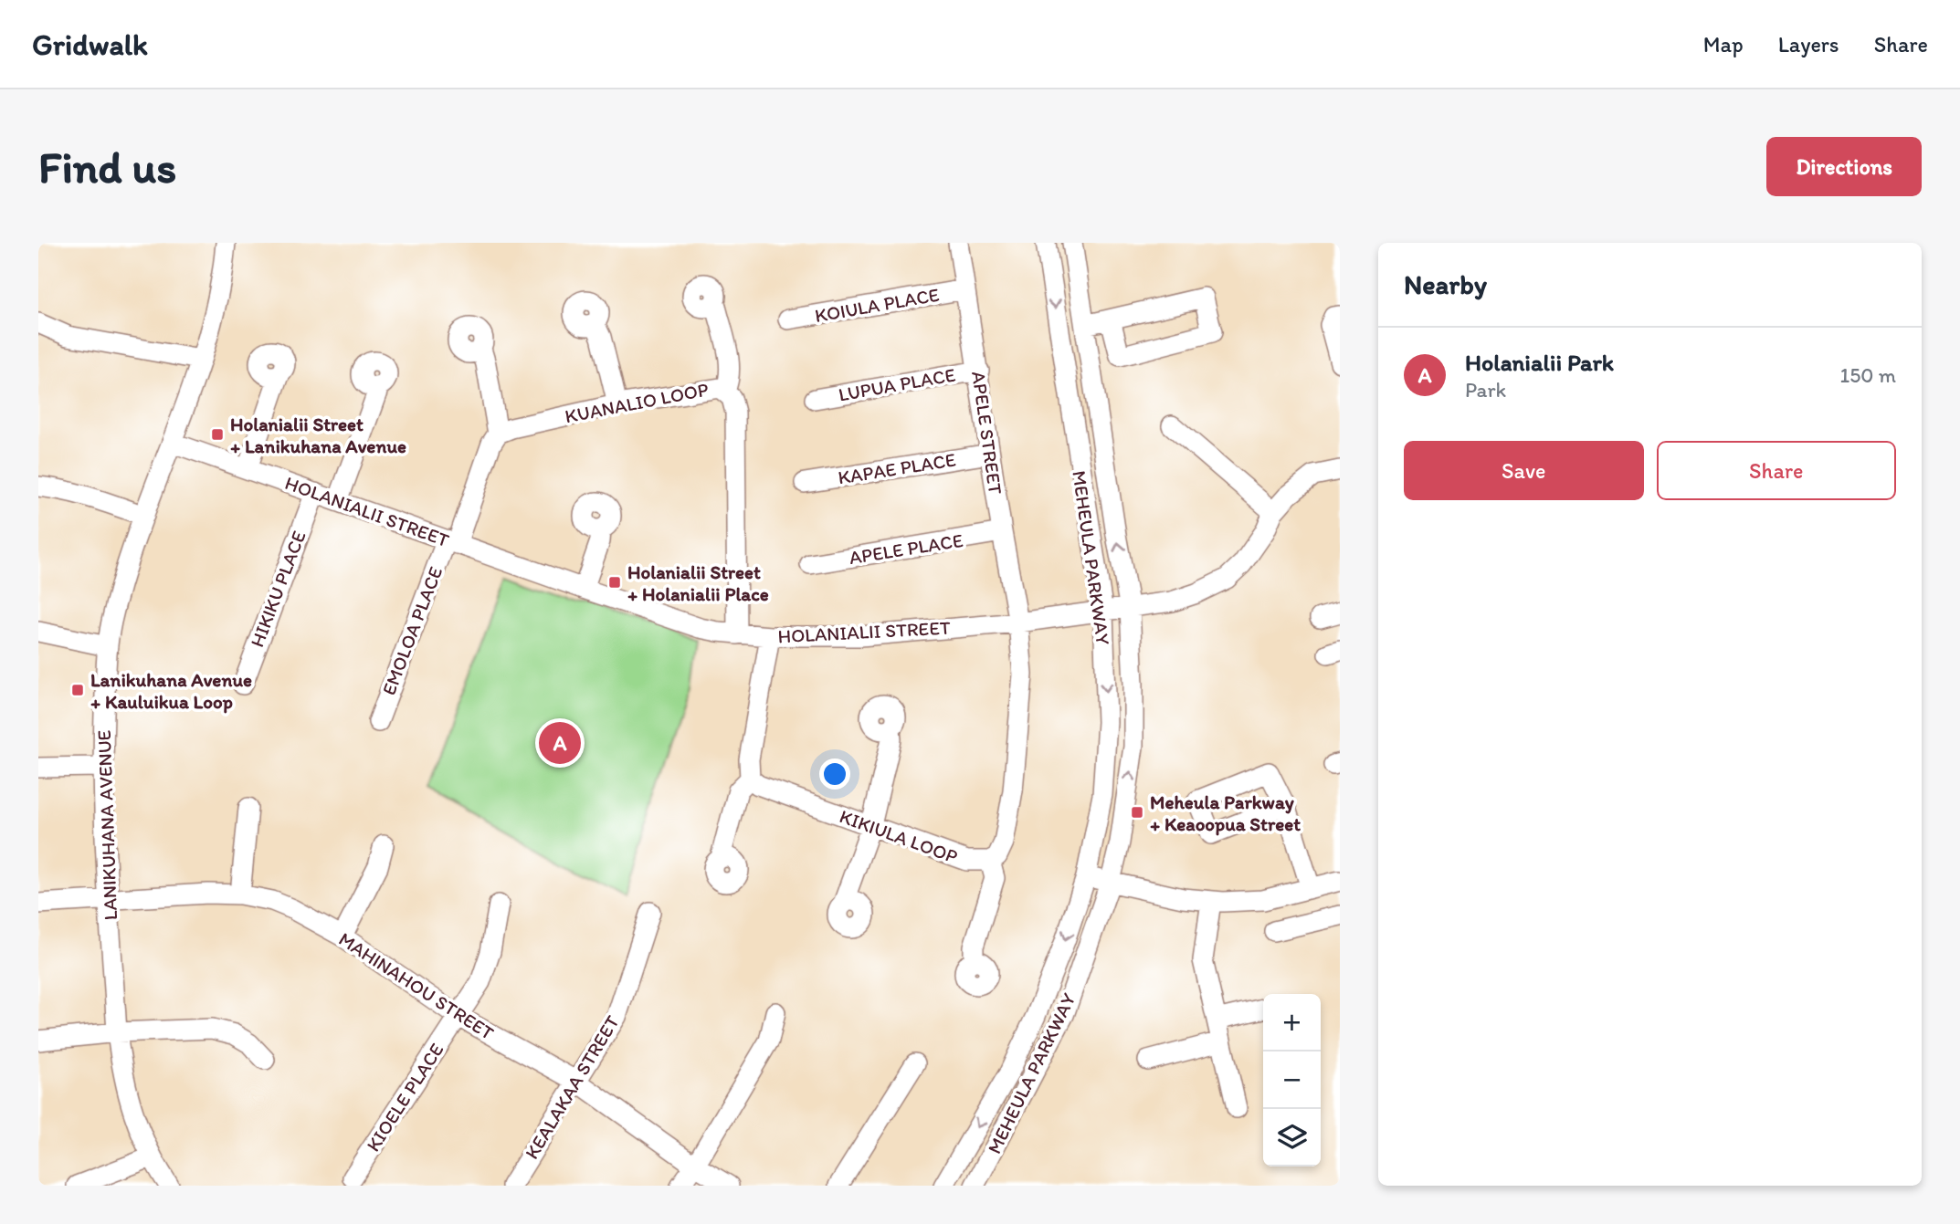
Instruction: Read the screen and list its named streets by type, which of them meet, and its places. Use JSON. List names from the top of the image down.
{
  "streets": {
    "street": [
      "KOIULA PLACE",
      "LUPUA PLACE",
      "KUANALIO LOOP",
      "APELE STREET",
      "KAPAE PLACE",
      "HOLANIALII STREET",
      "APELE PLACE",
      "MEHEULA PARKWAY",
      "HIKIKU PLACE",
      "EMOLOA PLACE",
      "LANIKUHANA AVENUE",
      "KIKIULA LOOP",
      "MAHINAHOU STREET",
      "KEALAKAA STREET",
      "KIOELE PLACE"
    ]
  },
  "crossings": [
    ["KOIULA PLACE", "APELE STREET"],
    ["LUPUA PLACE", "APELE STREET"],
    ["KUANALIO LOOP", "HOLANIALII STREET"],
    ["APELE STREET", "KAPAE PLACE"],
    ["APELE STREET", "HOLANIALII STREET"],
    ["APELE STREET", "APELE PLACE"],
    ["HOLANIALII STREET", "MEHEULA PARKWAY"],
    ["HOLANIALII STREET", "HIKIKU PLACE"],
    ["HOLANIALII STREET", "EMOLOA PLACE"],
    ["HOLANIALII STREET", "LANIKUHANA AVENUE"],
    ["LANIKUHANA AVENUE", "MAHINAHOU STREET"],
    ["MAHINAHOU STREET", "KEALAKAA STREET"],
    ["MAHINAHOU STREET", "KIOELE PLACE"]
  ],
  "places": {
    "transit": [
      "Holanialii Street + Lanikuhana Avenue",
      "Holanialii Street + Holanialii Place",
      "Lanikuhana Avenue + Kauluikua Loop",
      "Meheula Parkway + Keaoopua Street"
    ]
  },
  "page": {
    "header": "Gridwalk",
    "nav": ["Map", "Layers", "Share"],
    "buttons": [
      "Directions",
      ["Save", "Share"]
    ],
    "title": "Find us",
    "heading": "Nearby",
    "list": [
      {
        "mark": "A",
        "name": "Holanialii Park",
        "note": "Park",
        "value": "150 m"
      }
    ],
    "pins": "A",
    "map_buttons": ["+", "−"]
  }
}
